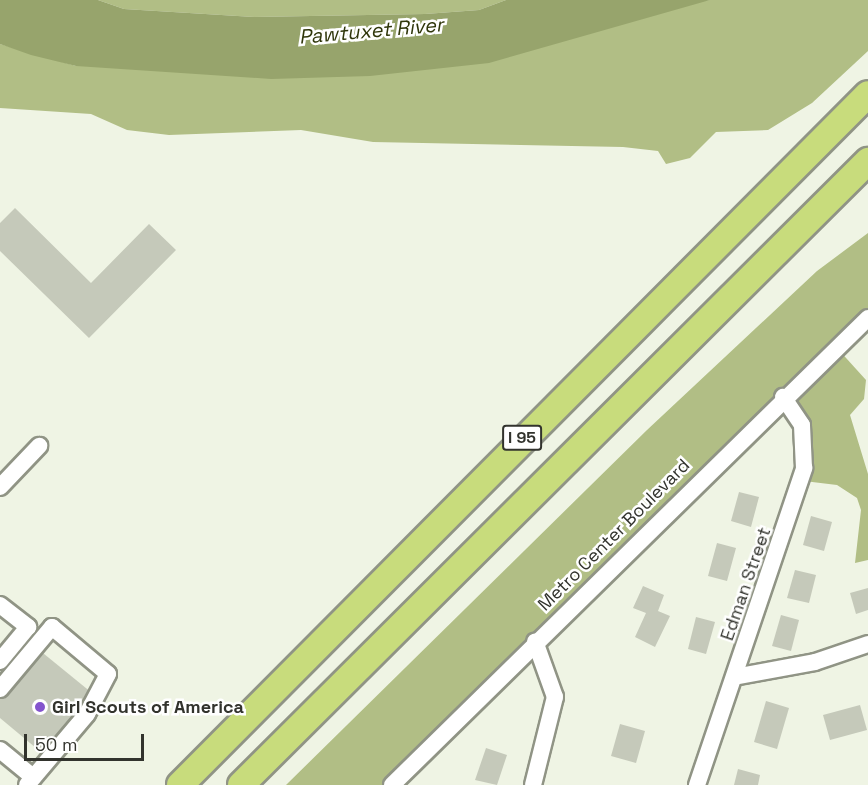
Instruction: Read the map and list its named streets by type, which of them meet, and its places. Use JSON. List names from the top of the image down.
{
  "streets": {
    "highway": ["I 95"],
    "street": ["Metro Center Boulevard", "Edman Street"]
  },
  "crossings": [
    ["Metro Center Boulevard", "Edman Street"]
  ],
  "water": ["Pawtuxet River"],
  "places": ["Girl Scouts of America"],
  "scale_bar": "50 m"
}
